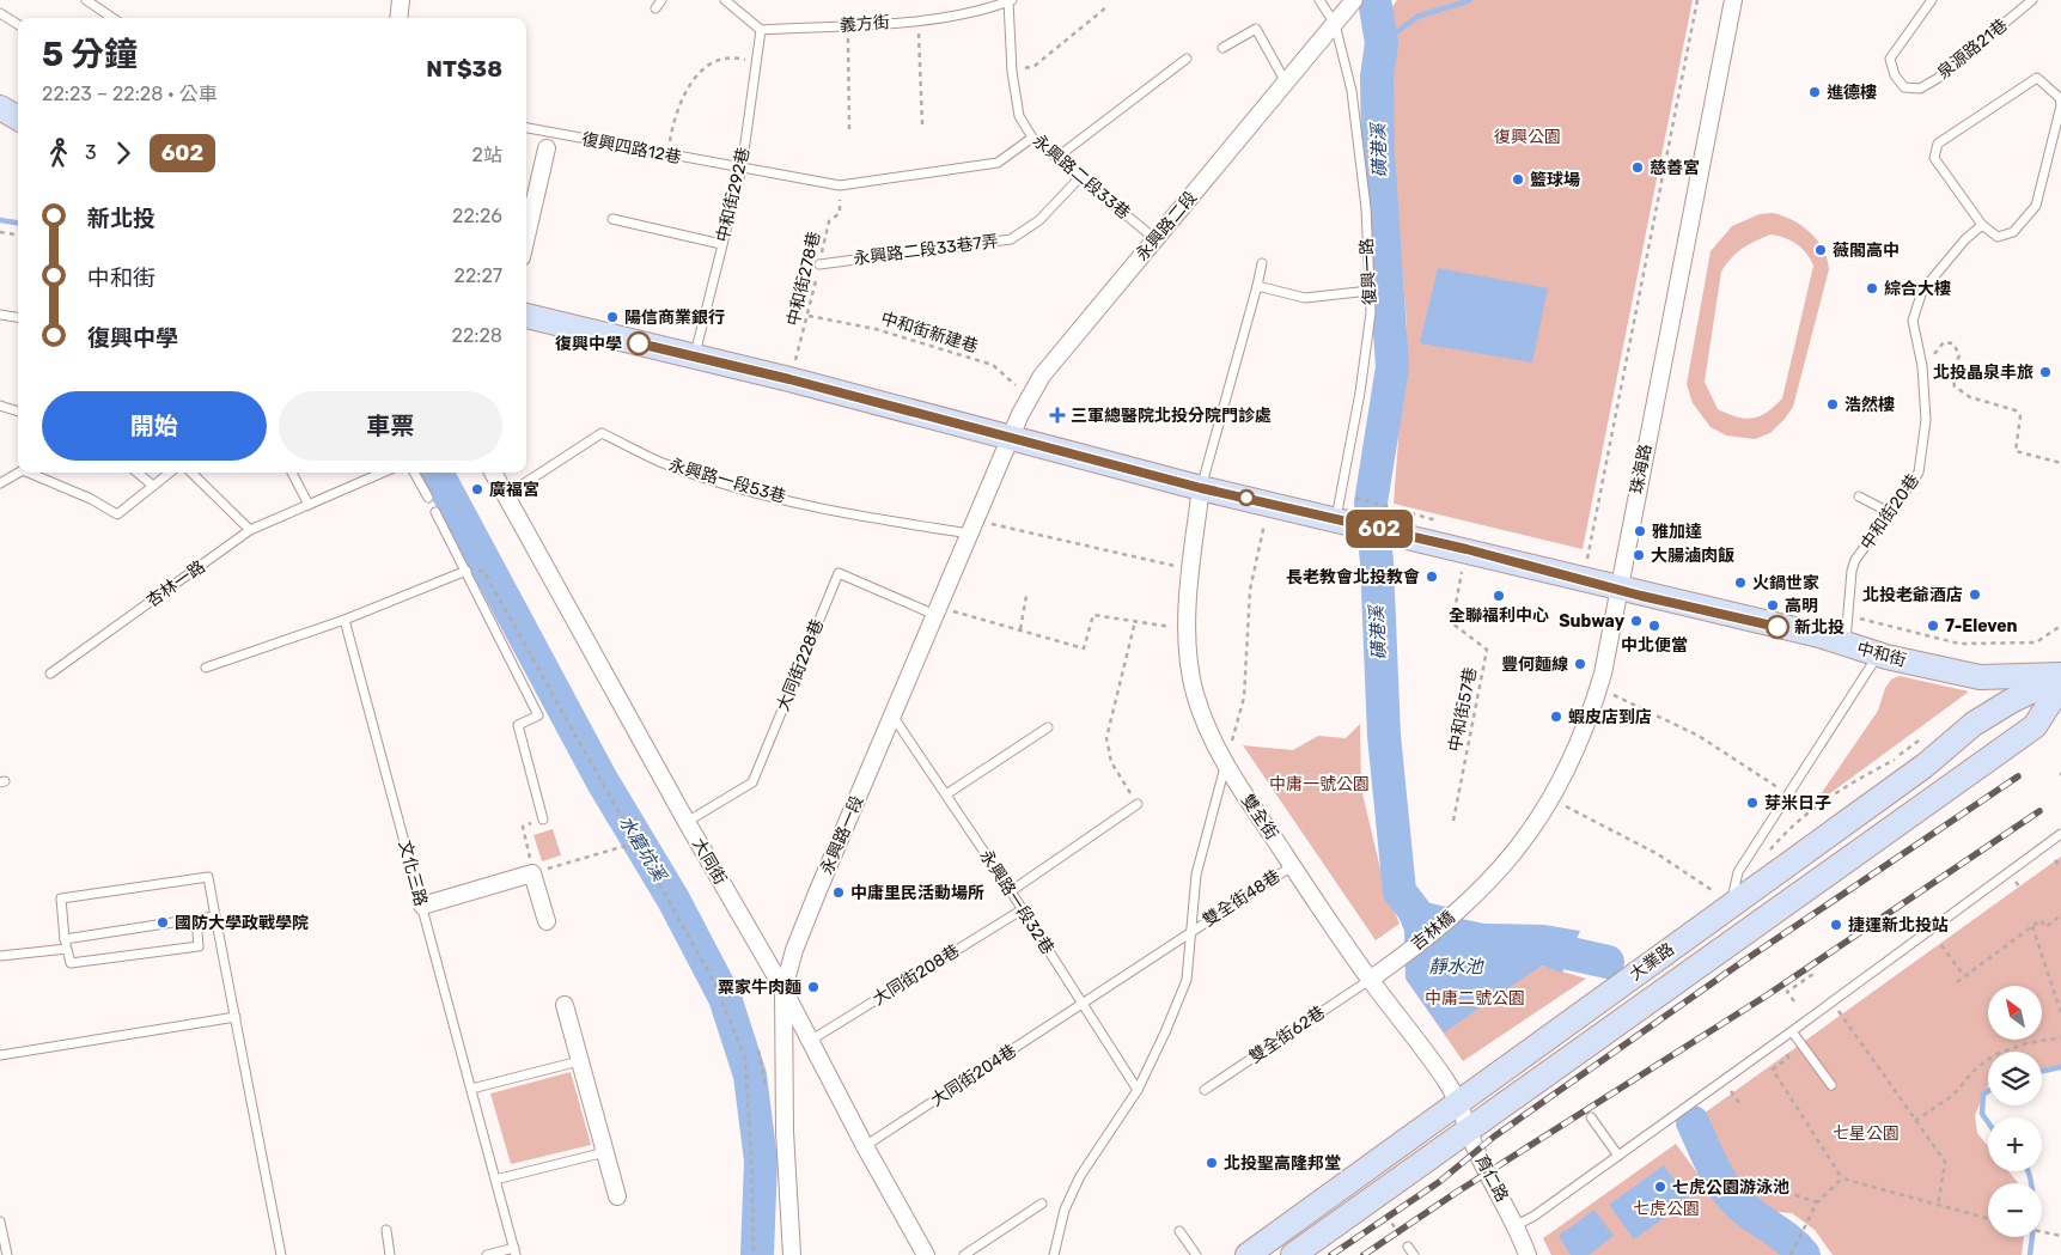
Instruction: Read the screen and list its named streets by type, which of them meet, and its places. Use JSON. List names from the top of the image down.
{
  "streets": {
    "main road": ["中和街", "大業路"],
    "street": [
      "永興路二段",
      "珠海路",
      "雙全街",
      "永興路一段",
      "大同街",
      "吉林橋",
      "育仁路"
    ],
    "lane": [
      "義方街",
      "泉源路21巷",
      "復興四路12巷",
      "永興路二段33巷",
      "中和街292巷",
      "永興路二段33巷7弄",
      "復興一路",
      "永興路一段53巷",
      "中和街20巷",
      "杏林一路",
      "大同街228巷",
      "文化三路",
      "雙全街48巷",
      "永興路一段32巷",
      "大同街208巷",
      "雙全街62巷",
      "大同街204巷"
    ],
    "path": ["中和街278巷", "中和街新建巷", "中和街57巷"]
  },
  "crossings": [
    ["義方街", "永興路二段33巷"],
    ["義方街", "中和街292巷"],
    ["復興四路12巷", "永興路二段33巷"],
    ["復興四路12巷", "中和街292巷"],
    ["復興四路12巷", "中和街278巷"],
    ["永興路二段33巷", "永興路二段"],
    ["永興路二段33巷", "永興路二段33巷7弄"],
    ["永興路二段", "復興一路"],
    ["永興路二段", "中和街新建巷"],
    ["永興路二段", "永興路一段"],
    ["永興路二段33巷7弄", "中和街278巷"],
    ["復興一路", "中和街"],
    ["中和街278巷", "中和街新建巷"],
    ["珠海路", "中和街"],
    ["珠海路", "吉林橋"],
    ["永興路一段53巷", "永興路一段"],
    ["永興路一段53巷", "大同街"],
    ["中和街20巷", "中和街"],
    ["中和街", "中和街57巷"],
    ["中和街", "大業路"],
    ["大同街228巷", "永興路一段"],
    ["大同街228巷", "大同街"],
    ["雙全街", "雙全街48巷"],
    ["雙全街", "吉林橋"],
    ["雙全街", "大業路"],
    ["雙全街", "雙全街62巷"],
    ["雙全街", "育仁路"],
    ["永興路一段", "大同街"],
    ["永興路一段", "永興路一段32巷"],
    ["大同街", "大同街208巷"],
    ["大同街", "大同街204巷"],
    ["雙全街48巷", "永興路一段32巷"],
    ["雙全街48巷", "大同街204巷"],
    ["永興路一段32巷", "大同街208巷"],
    ["永興路一段32巷", "大同街204巷"],
    ["吉林橋", "雙全街62巷"],
    ["大業路", "育仁路"]
  ],
  "water": ["磺港溪", "水磨坑溪", "靜水池"],
  "parks": [
    "復興公園",
    "中庸一號公園",
    "中庸二號公園",
    "七星公園",
    "七虎公園"
  ],
  "places": {
    "other": [
      "進德樓",
      "慈善宮",
      "籃球場",
      "薇閣高中",
      "綜合大樓",
      "陽信商業銀行",
      "復興中學",
      "北投晶泉丰旅",
      "浩然樓",
      "廣福宮",
      "雅加達",
      "大腸滷肉飯",
      "長老教會北投教會",
      "火鍋世家",
      "北投老爺酒店",
      "全聯福利中心",
      "高明",
      "Subway",
      "中北便當",
      "7-Eleven",
      "新北投",
      "豐何麵線",
      "蝦皮店到店",
      "芽米日子",
      "中庸里民活動場所",
      "國防大學政戰學院",
      "捷運新北投站",
      "粟家牛肉麵",
      "北投聖高隆邦堂",
      "七虎公園游泳池"
    ],
    "health": ["三軍總醫院北投分院門診處"]
  },
  "lines": ["bus line 602"],
  "north": "top left",
  "page": {
    "on_map": "602",
    "heading": ["5 分鐘", "22:23 – 22:28 · 公車", "NT$38"],
    "legs": ["3", "602", "2站"],
    "list": [
      {
        "name": "新北投",
        "value": "22:26"
      },
      {
        "name": "中和街",
        "value": "22:27"
      },
      {
        "name": "復興中學",
        "value": "22:28"
      }
    ],
    "buttons": ["開始", "車票"],
    "map_buttons": ["+", "−"]
  }
}
